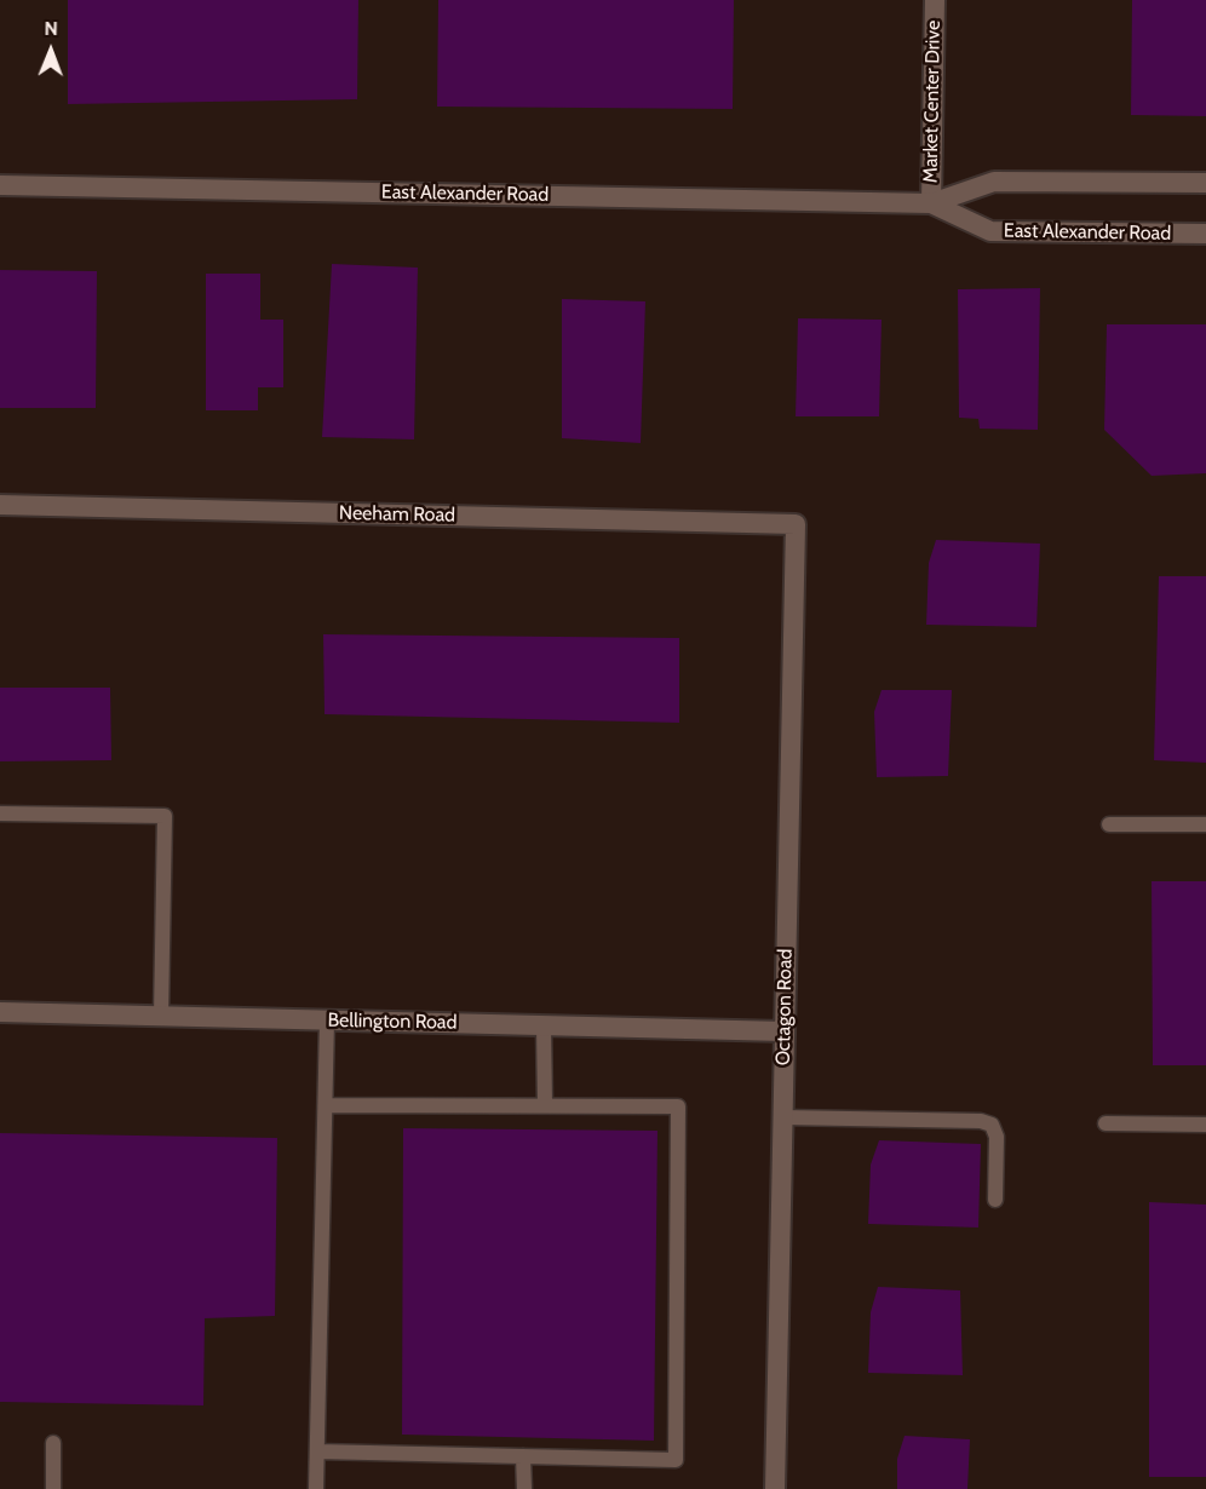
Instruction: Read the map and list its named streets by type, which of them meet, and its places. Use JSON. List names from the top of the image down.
{
  "streets": {
    "street": [
      "Market Center Drive",
      "East Alexander Road",
      "Neeham Road",
      "Octagon Road",
      "Bellington Road"
    ]
  },
  "crossings": [
    ["Market Center Drive", "East Alexander Road"],
    ["Neeham Road", "Octagon Road"],
    ["Octagon Road", "Bellington Road"]
  ],
  "north": "top"
}
